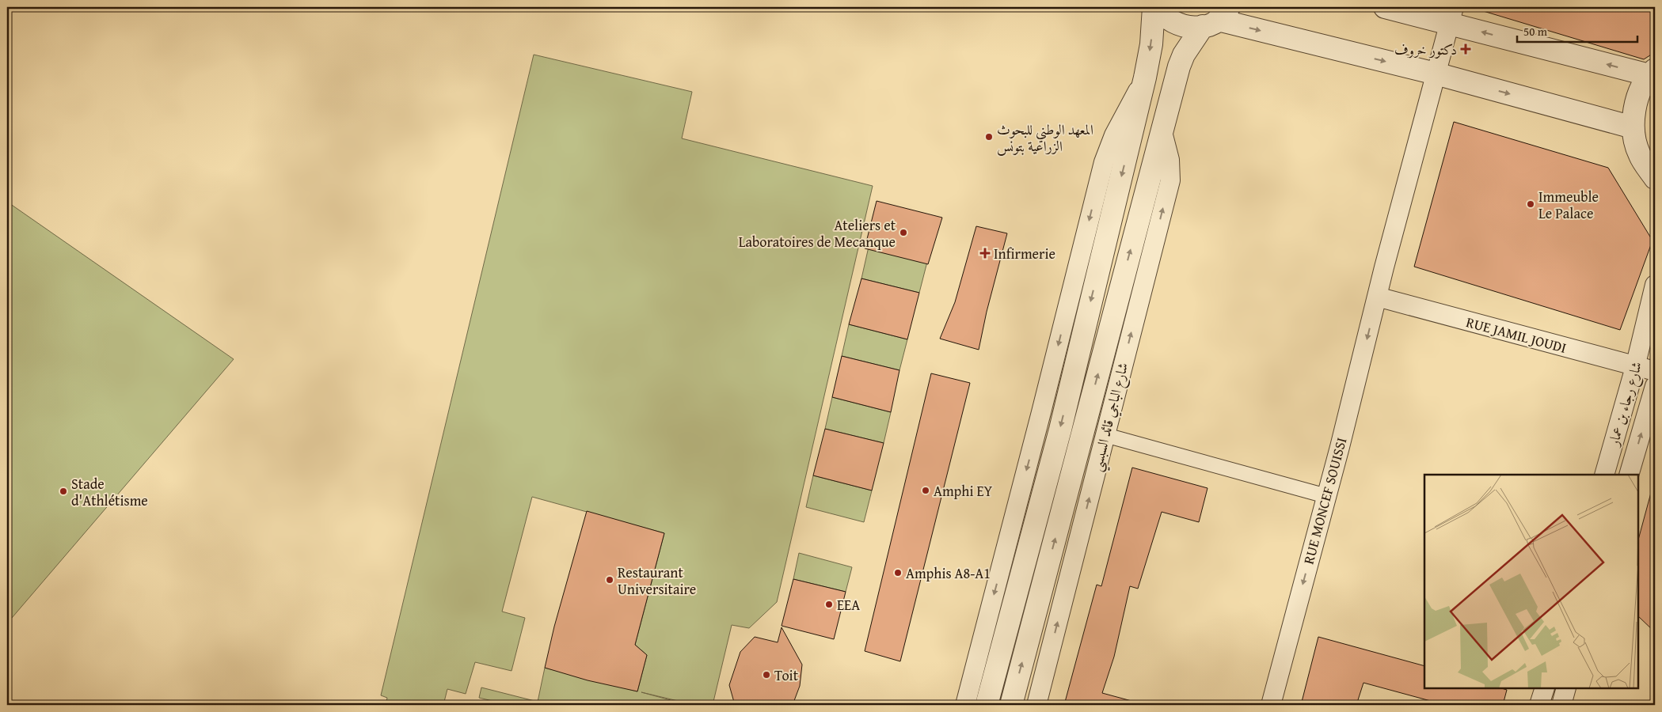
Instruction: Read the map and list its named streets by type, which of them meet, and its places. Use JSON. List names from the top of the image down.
{
  "streets": {
    "street": [
      "RUE JAMIL JOUDI",
      "شارع رجاء بن عمار",
      "شارع الباجي قائد السبسي",
      "RUE MONCEF SOUISSI"
    ]
  },
  "crossings": [
    ["RUE JAMIL JOUDI", "شارع رجاء بن عمار"],
    ["RUE JAMIL JOUDI", "RUE MONCEF SOUISSI"]
  ],
  "one_way": ["RUE MONCEF SOUISSI"],
  "places": {
    "health": ["دكتور خروف", "Infirmerie"],
    "other": [
      "المعهد الوطني للبحوث الزراعية بتونس",
      "Immeuble Le Palace",
      "Ateliers et Laboratoires de Mecanque",
      "Amphi EY",
      "Stade d'Athlétisme",
      "Amphis A8-A1",
      "Restaurant Universitaire",
      "EEA",
      "Toit"
    ]
  },
  "scale_bar": "50 m"
}
